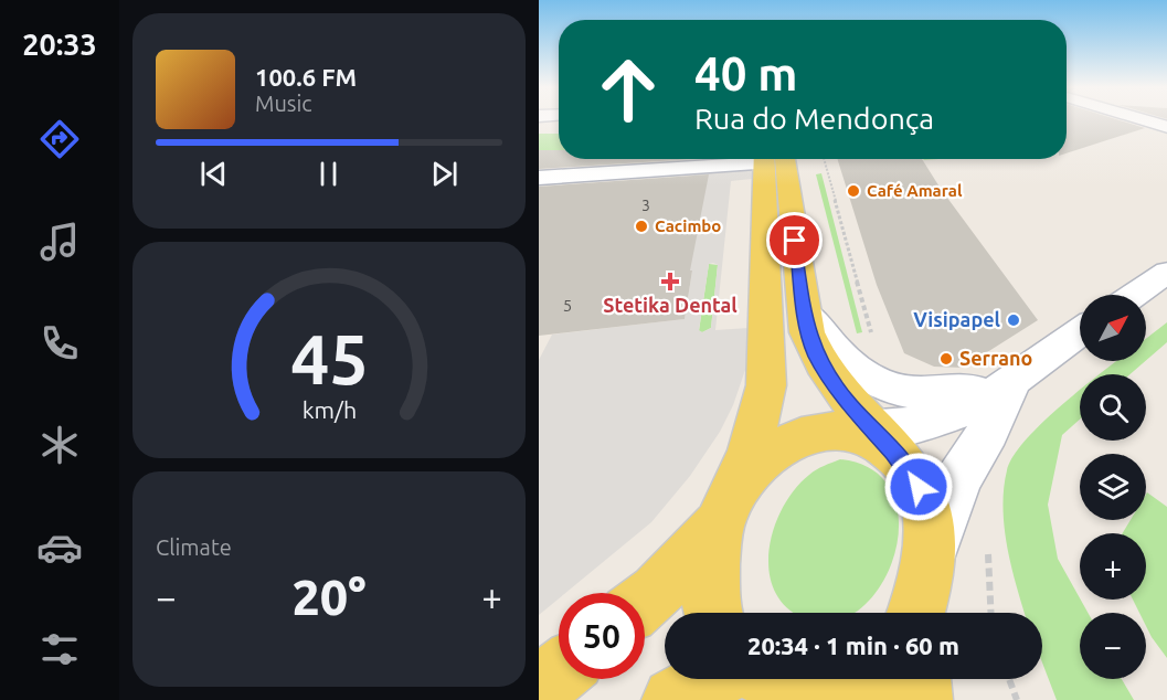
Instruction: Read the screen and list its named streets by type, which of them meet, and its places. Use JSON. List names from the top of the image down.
{
  "places": {
    "other": [
      "Café Amaral",
      "Cacimbo",
      "Visipapel",
      "Serrano"
    ],
    "health": ["Stetika Dental"]
  },
  "house_numbers": ["3", "5"],
  "north": "top right",
  "page": {
    "tabs": "20:33",
    "turn": ["40 m", "Rua do Mendonça"],
    "song": ["100.6 FM", "Music"],
    "map_buttons": ["+", "−"],
    "tile": "Climate",
    "heat": ["−", "20°", "+"],
    "limit": "50",
    "trip": "20:34 · 1 min · 60 m",
    "gauge": ["45", "km/h"]
  }
}
